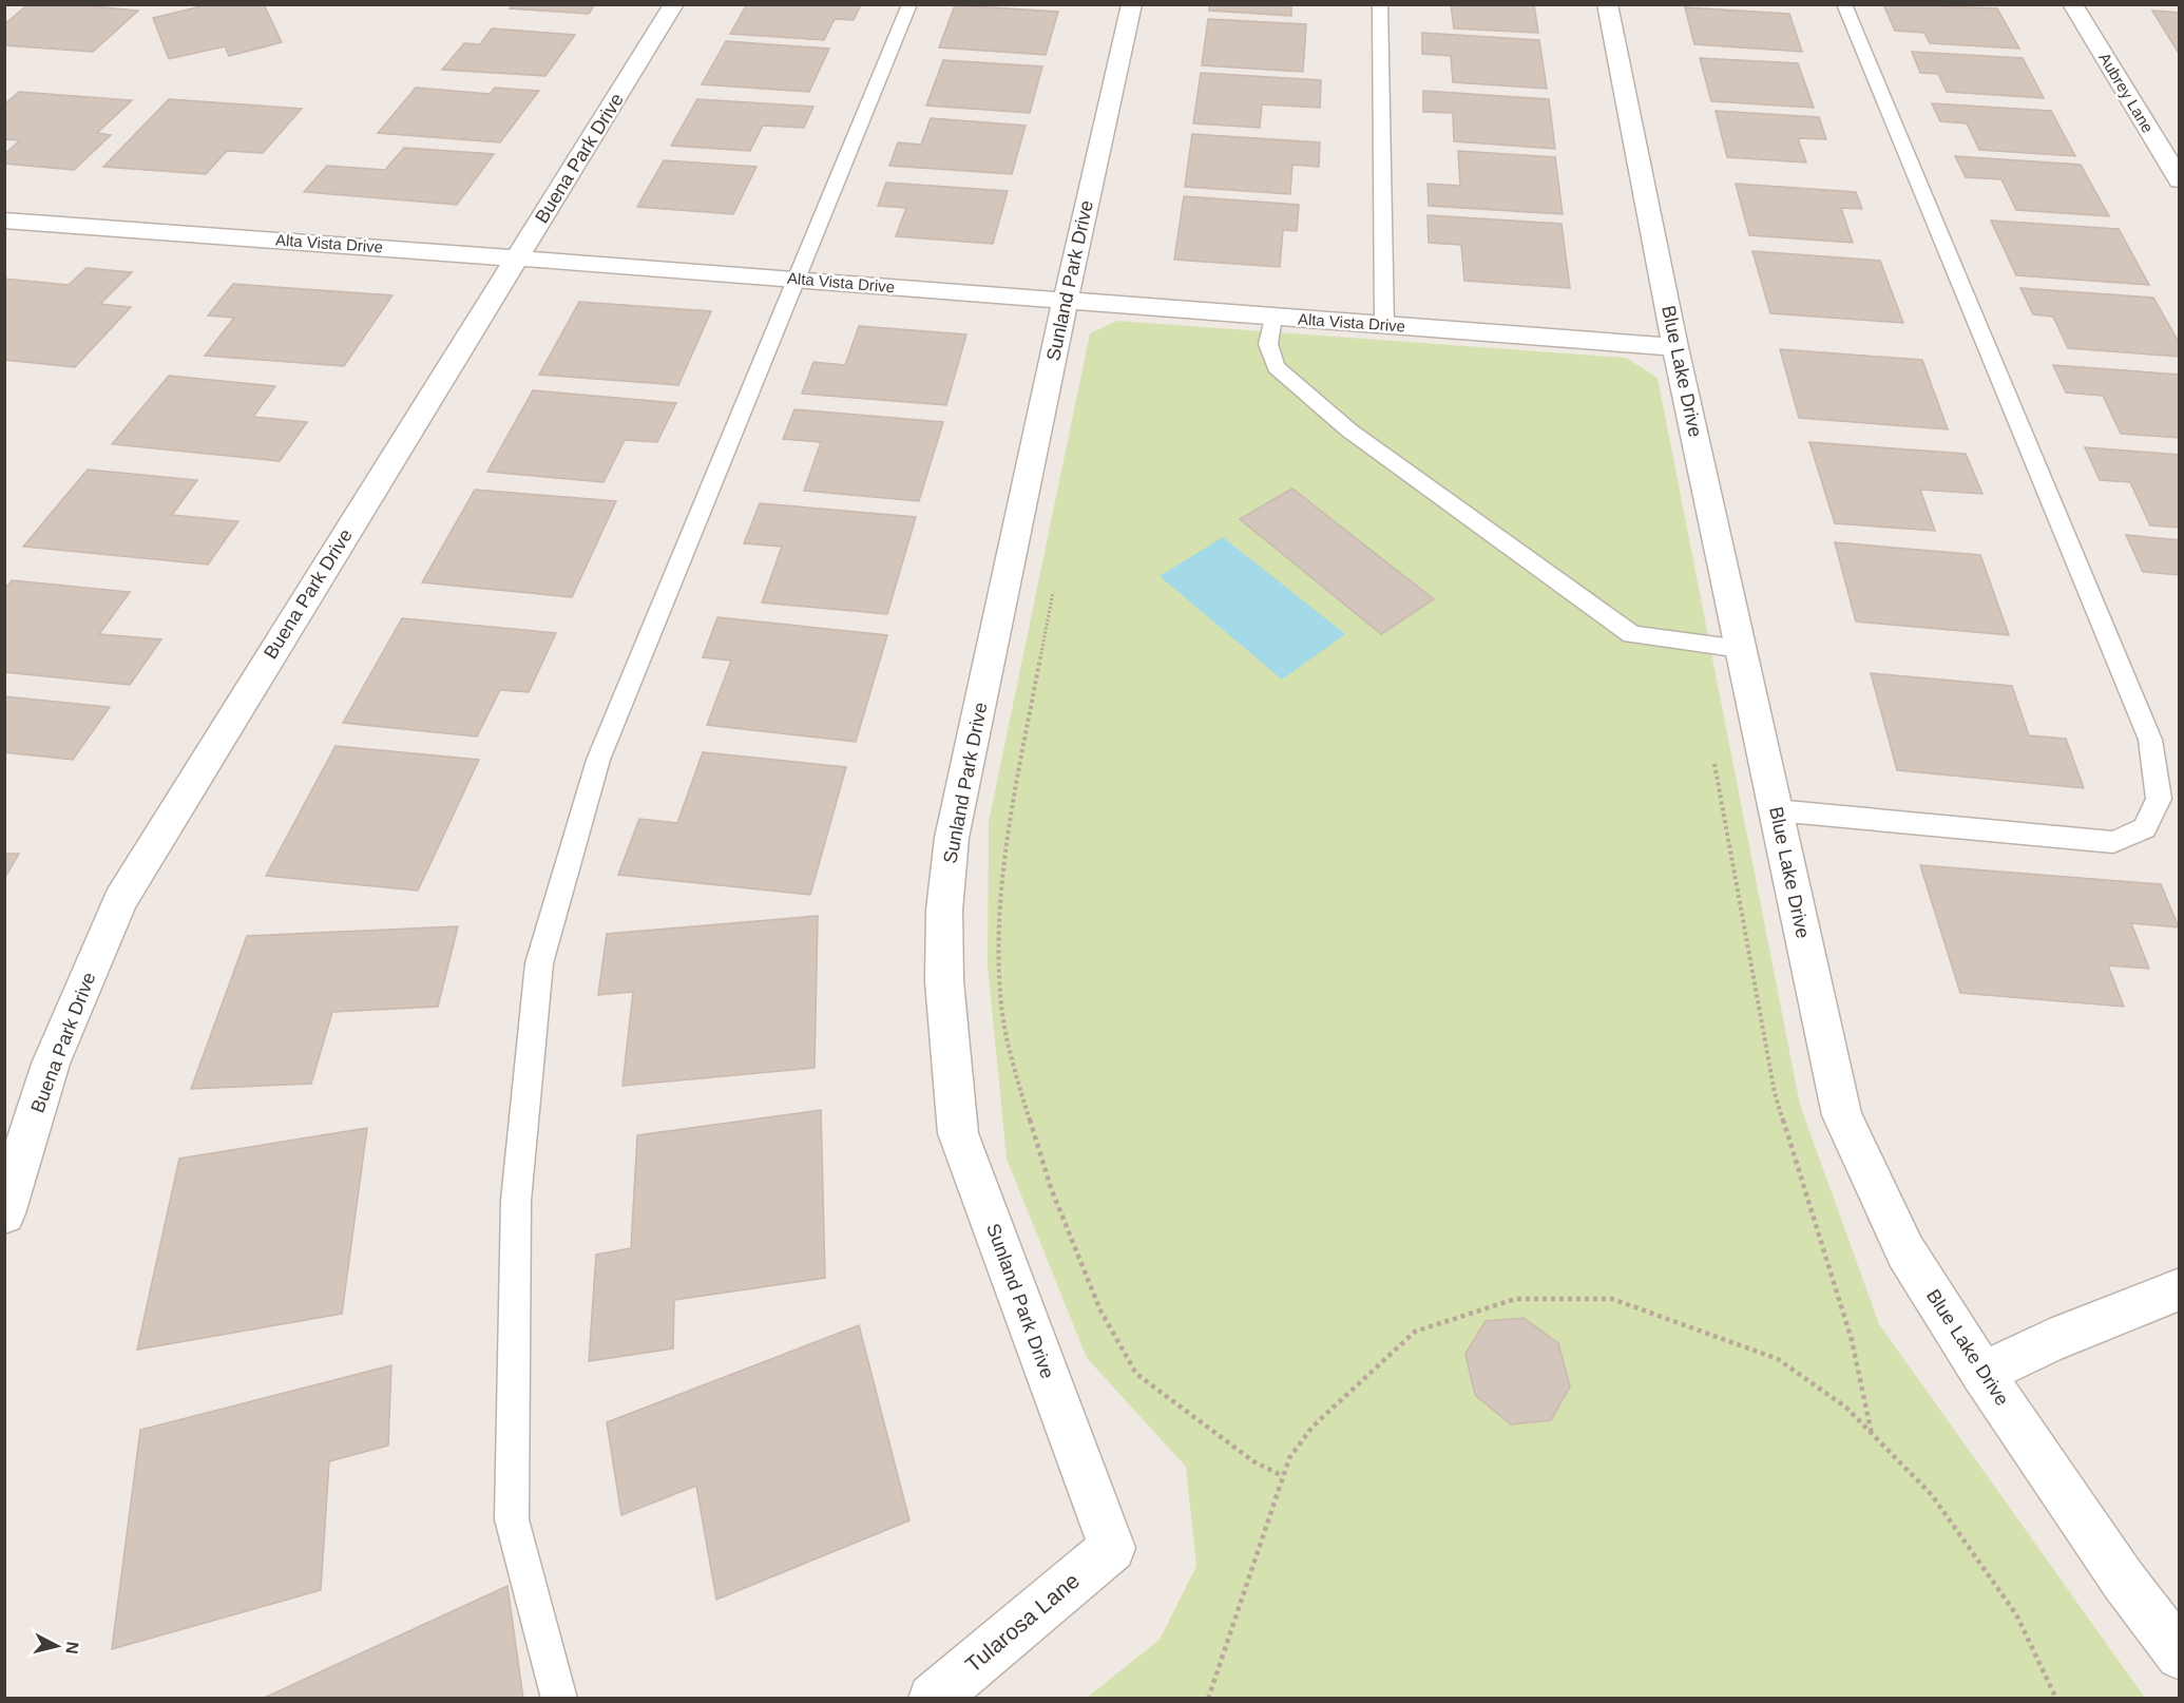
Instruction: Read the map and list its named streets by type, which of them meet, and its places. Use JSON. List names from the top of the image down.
{
  "streets": {
    "street": [
      "Aubrey Lane",
      "Buena Park Drive",
      "Alta Vista Drive",
      "Sunland Park Drive",
      "Blue Lake Drive",
      "Tularosa Lane"
    ]
  },
  "crossings": [
    ["Buena Park Drive", "Alta Vista Drive"],
    ["Alta Vista Drive", "Sunland Park Drive"],
    ["Alta Vista Drive", "Blue Lake Drive"],
    ["Sunland Park Drive", "Tularosa Lane"]
  ],
  "north": "right"
}
